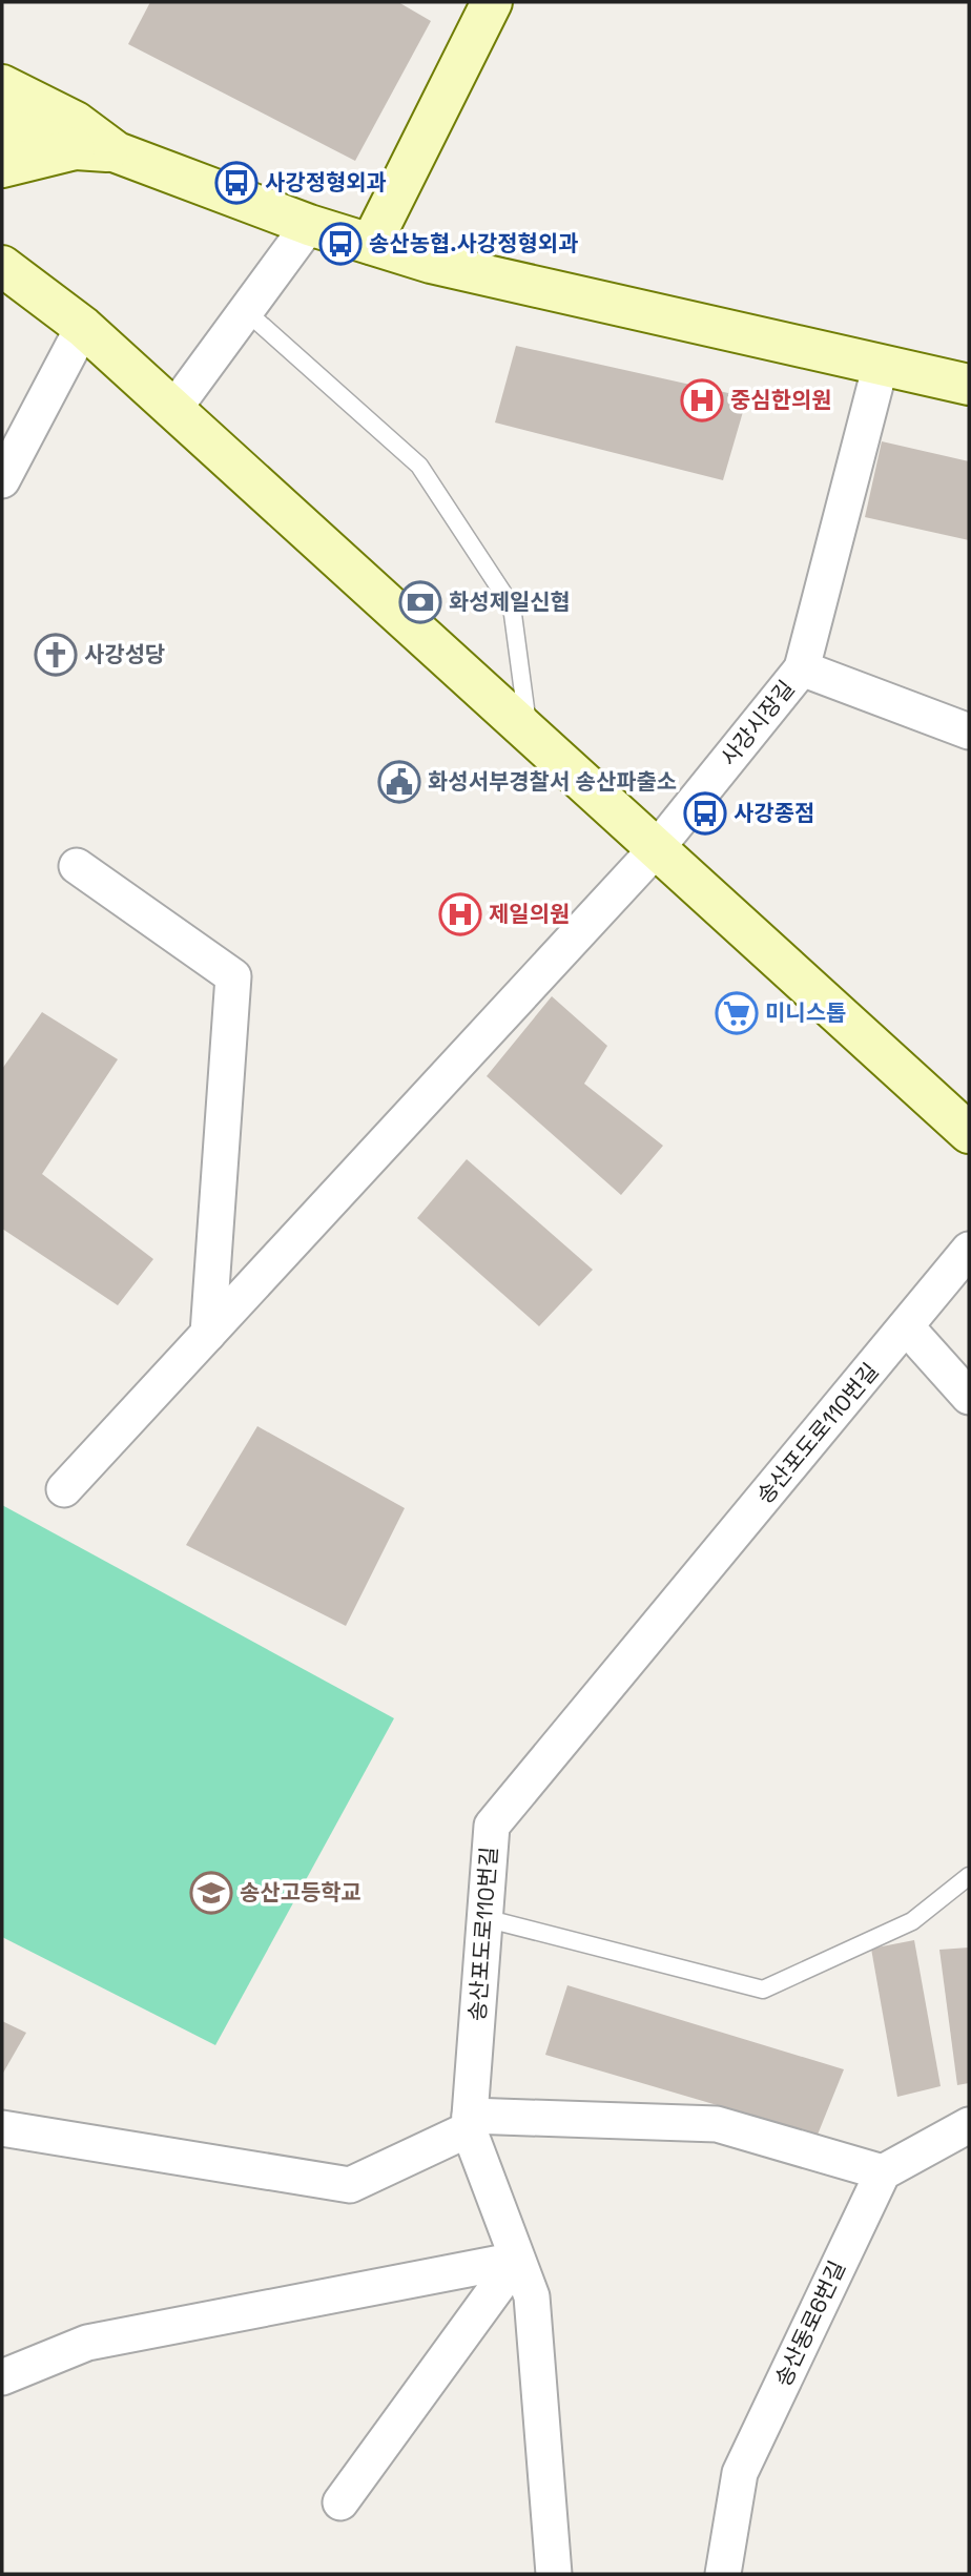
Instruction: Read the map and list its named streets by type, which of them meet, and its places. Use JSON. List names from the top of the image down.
{
  "streets": {
    "street": ["사강시장길", "송산포도로110번길", "송산동로6번길"]
  },
  "places": {
    "bus stop": ["사강정형외과", "송산농협.사강정형외과", "사강종점"],
    "hospital": ["중심한의원", "제일의원"],
    "bank": ["화성제일신협"],
    "church": ["사강성당"],
    "public building": ["화성서부경찰서 송산파출소"],
    "supermarket": ["미니스톱"],
    "school or university": ["송산고등학교"]
  }
}
